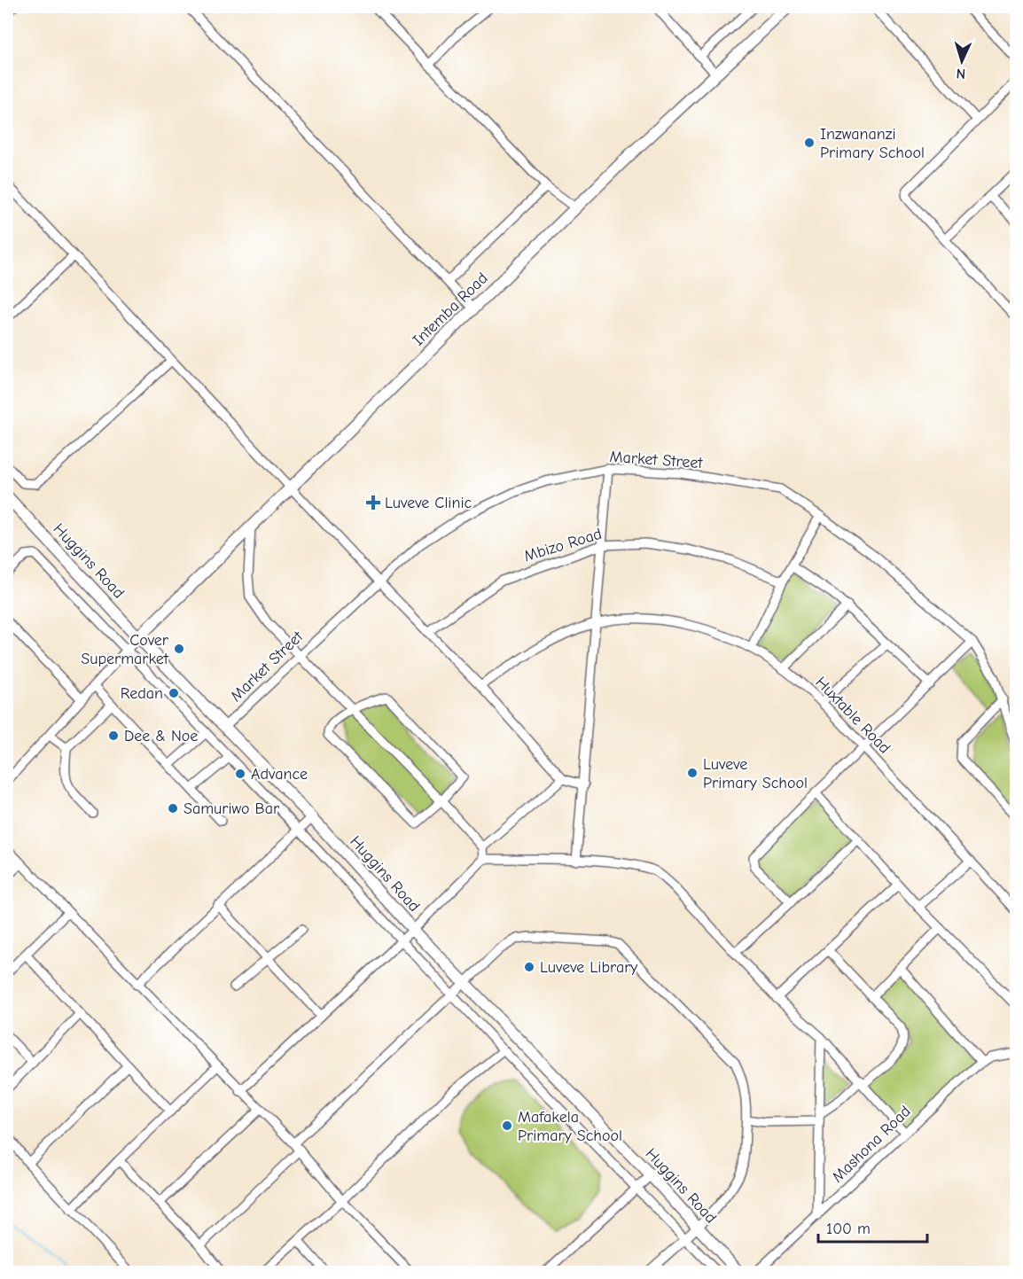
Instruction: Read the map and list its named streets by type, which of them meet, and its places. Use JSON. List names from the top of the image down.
{
  "streets": {
    "street": [
      "Intemba Road",
      "Market Street",
      "Mbizo Road",
      "Huggins Road",
      "Huxtable Road",
      "Mashona Road"
    ]
  },
  "crossings": [
    ["Intemba Road", "Huggins Road"],
    ["Market Street", "Huggins Road"]
  ],
  "places": {
    "other": [
      "Inzwananzi Primary School",
      "Cover Supermarket",
      "Redan",
      "Dee & Noe",
      "Luveve Primary School",
      "Advance",
      "Samuriwo Bar",
      "Luveve Library",
      "Mafakela Primary School"
    ],
    "health": ["Luveve Clinic"]
  },
  "scale_bar": "100 m",
  "north": "bottom"
}
